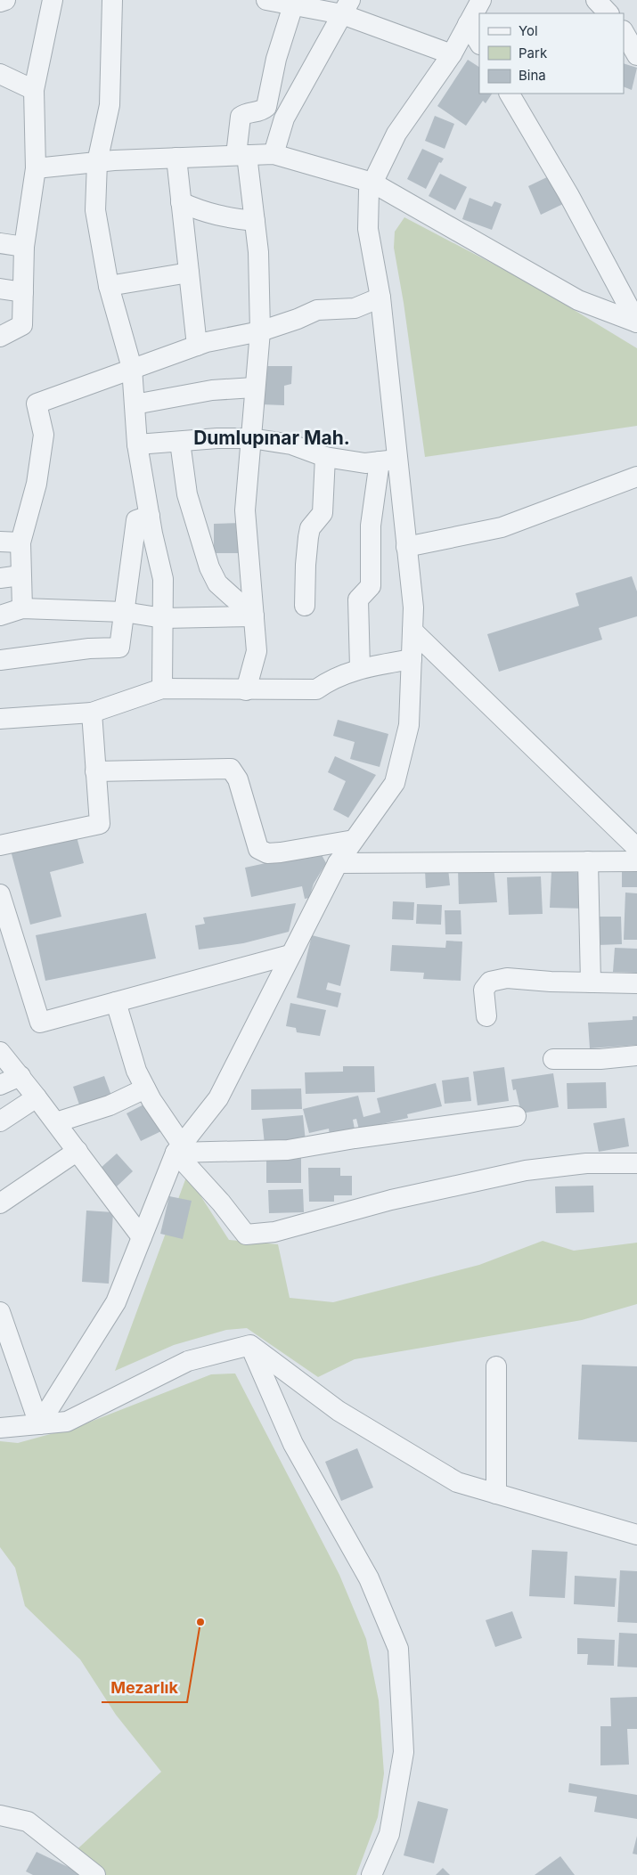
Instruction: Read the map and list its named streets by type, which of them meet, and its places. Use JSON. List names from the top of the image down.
{
  "districts": ["Dumlupınar Mah."],
  "places": ["Mezarlık"],
  "legend": ["Yol", "Park", "Bina"]
}
